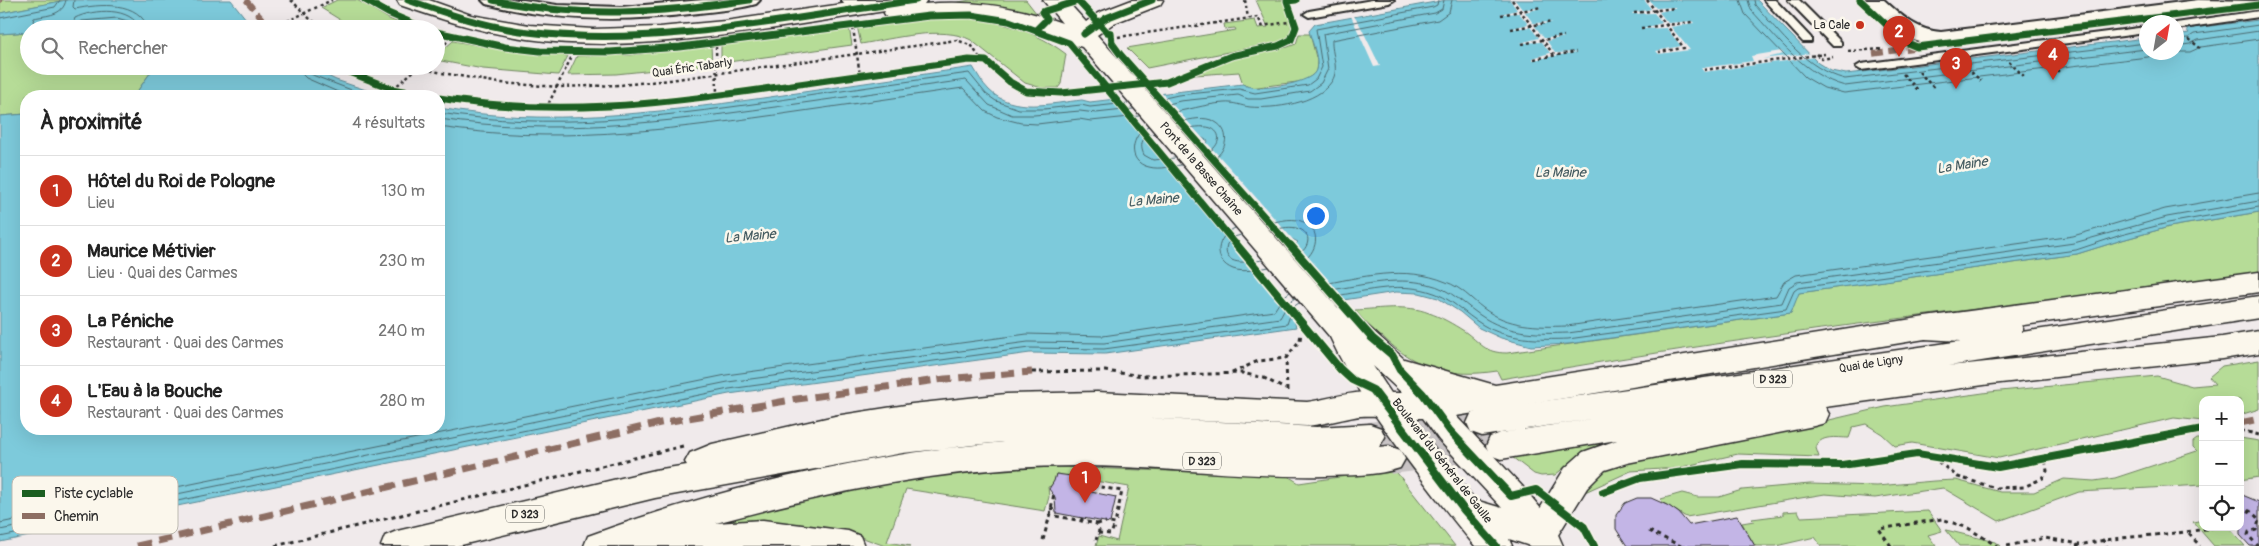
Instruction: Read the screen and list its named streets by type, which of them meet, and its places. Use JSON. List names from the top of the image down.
{
  "streets": {
    "main road": [
      "Pont de la Basse Chaîne",
      "Quai de Ligny",
      "D 323",
      "Boulevard du Général de Gaulle"
    ],
    "path": ["Quai Éric Tabarly"]
  },
  "crossings": [
    ["Pont de la Basse Chaîne", "Boulevard du Général de Gaulle"]
  ],
  "water": ["La Maine"],
  "places": ["La Cale"],
  "legend": ["Piste cyclable", "Chemin"],
  "north": "top right",
  "page": {
    "pins": [
      "2",
      "4",
      "3",
      "1"
    ],
    "search": "Rechercher",
    "heading": ["À proximité", "4 résultats"],
    "list": [
      {
        "mark": "1",
        "name": "Hôtel du Roi de Pologne",
        "note": "Lieu",
        "value": "130 m"
      },
      {
        "mark": "2",
        "name": "Maurice Métivier",
        "note": "Lieu · Quai des Carmes",
        "value": "230 m"
      },
      {
        "mark": "3",
        "name": "La Péniche",
        "note": "Restaurant · Quai des Carmes",
        "value": "240 m"
      },
      {
        "mark": "4",
        "name": "L'Eau à la Bouche",
        "note": "Restaurant · Quai des Carmes",
        "value": "280 m"
      }
    ],
    "map_buttons": ["+", "−"]
  }
}
